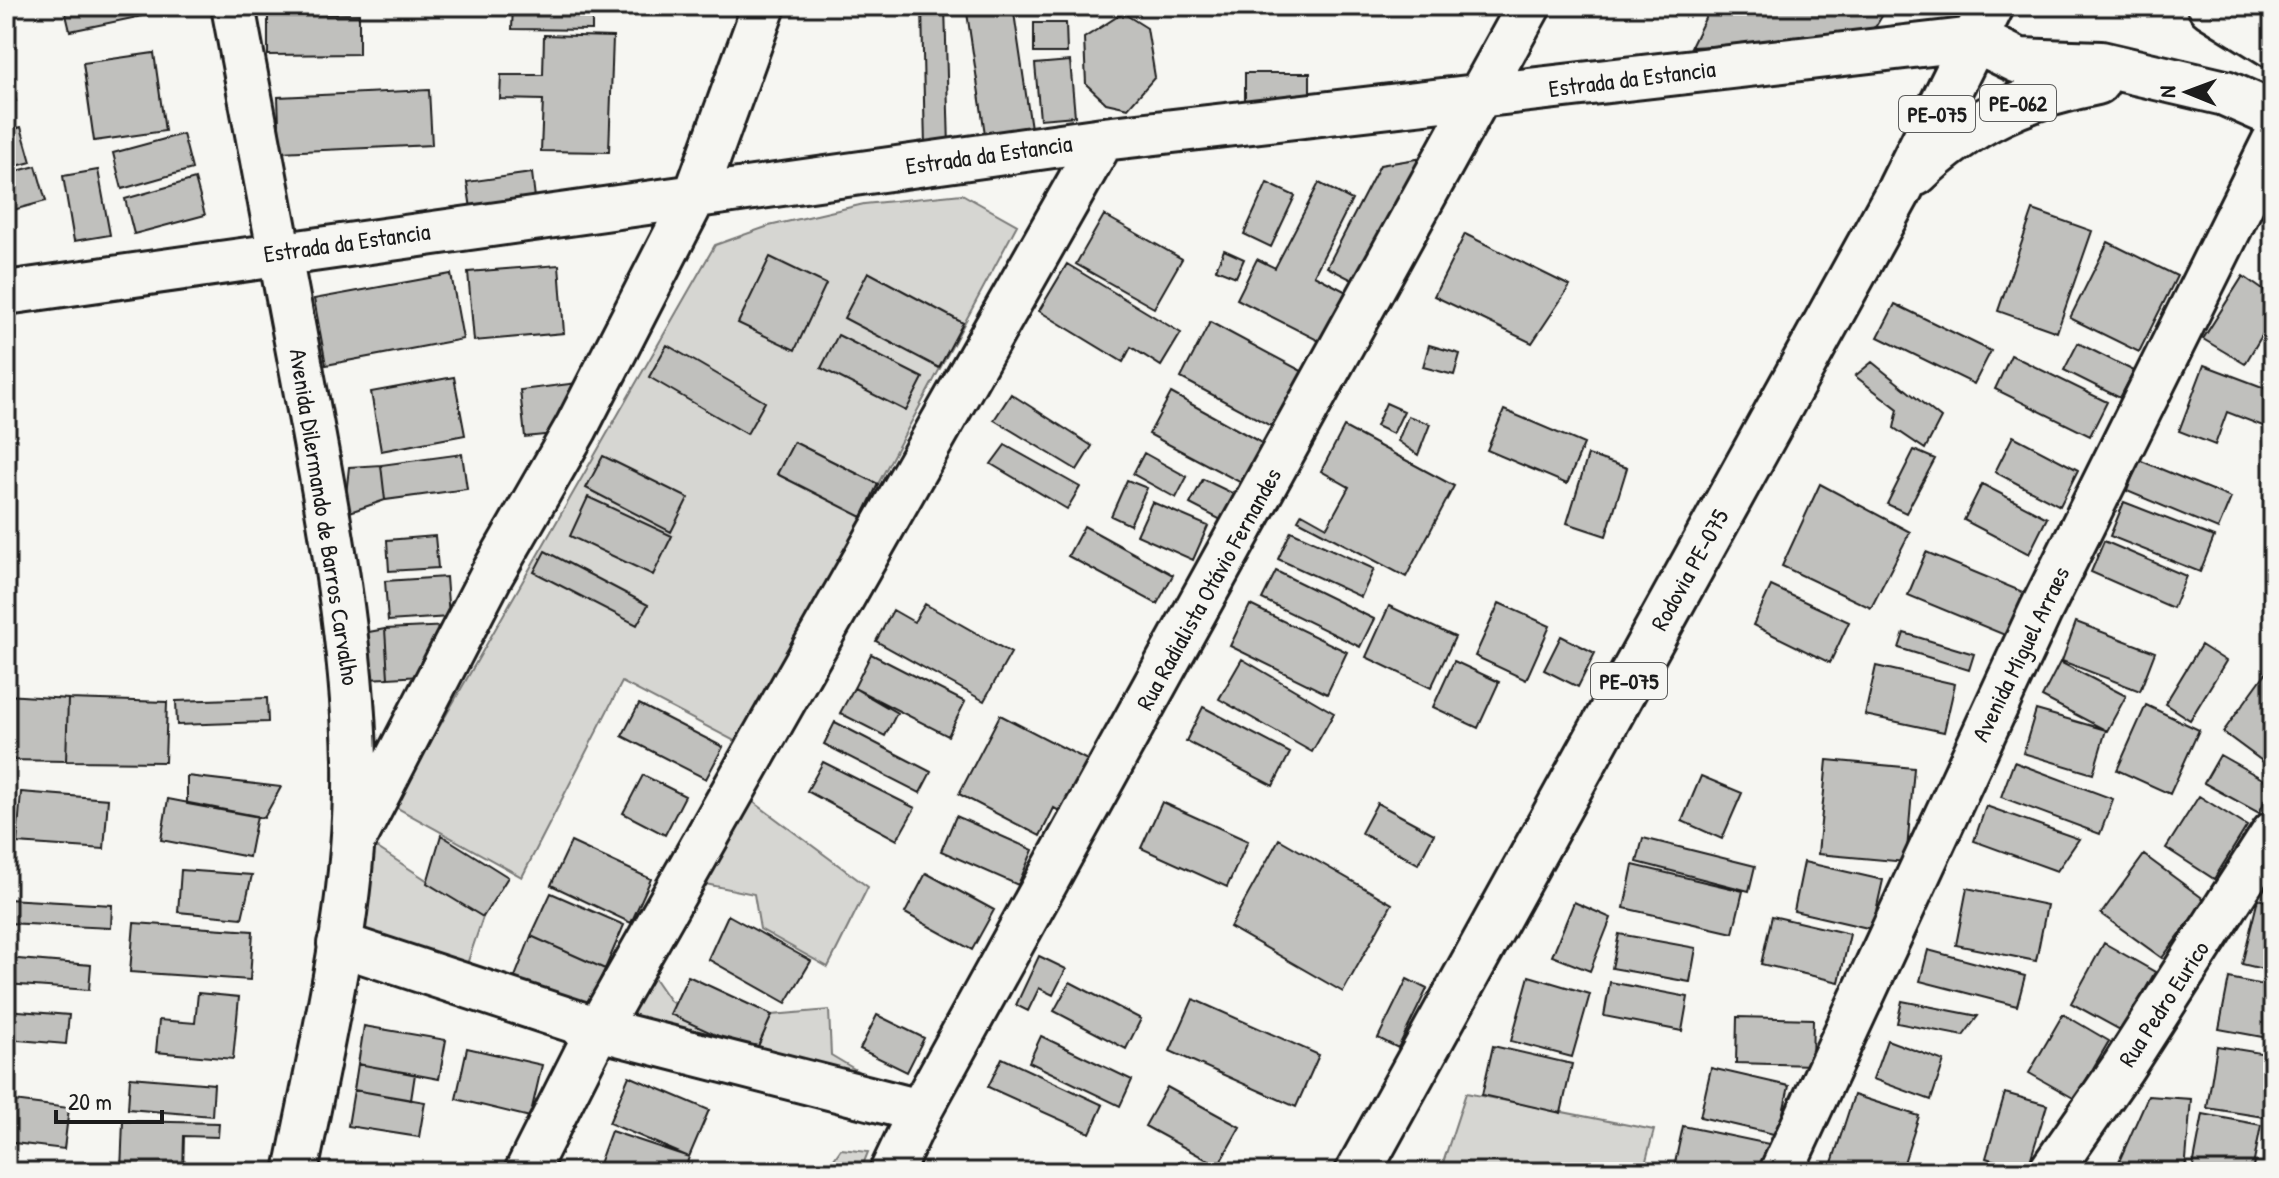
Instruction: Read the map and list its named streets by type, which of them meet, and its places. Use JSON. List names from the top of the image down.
{
  "streets": {
    "main road": ["PE-062", "PE-075", "Rodovia PE-075"],
    "street": [
      "Estrada da Estancia",
      "Avenida Dilermando de Barros Carvalho",
      "Rua Radialista Otávio Fernandes",
      "Avenida Miguel Arraes",
      "Rua Pedro Eurico"
    ]
  },
  "crossings": [
    ["Estrada da Estancia", "PE-062"],
    ["Estrada da Estancia", "Avenida Dilermando de Barros Carvalho"],
    ["Estrada da Estancia", "Rodovia PE-075"],
    ["Estrada da Estancia", "Rua Radialista Otávio Fernandes"],
    ["PE-062", "Rodovia PE-075"]
  ],
  "scale_bar": "20 m",
  "north": "left"
}
